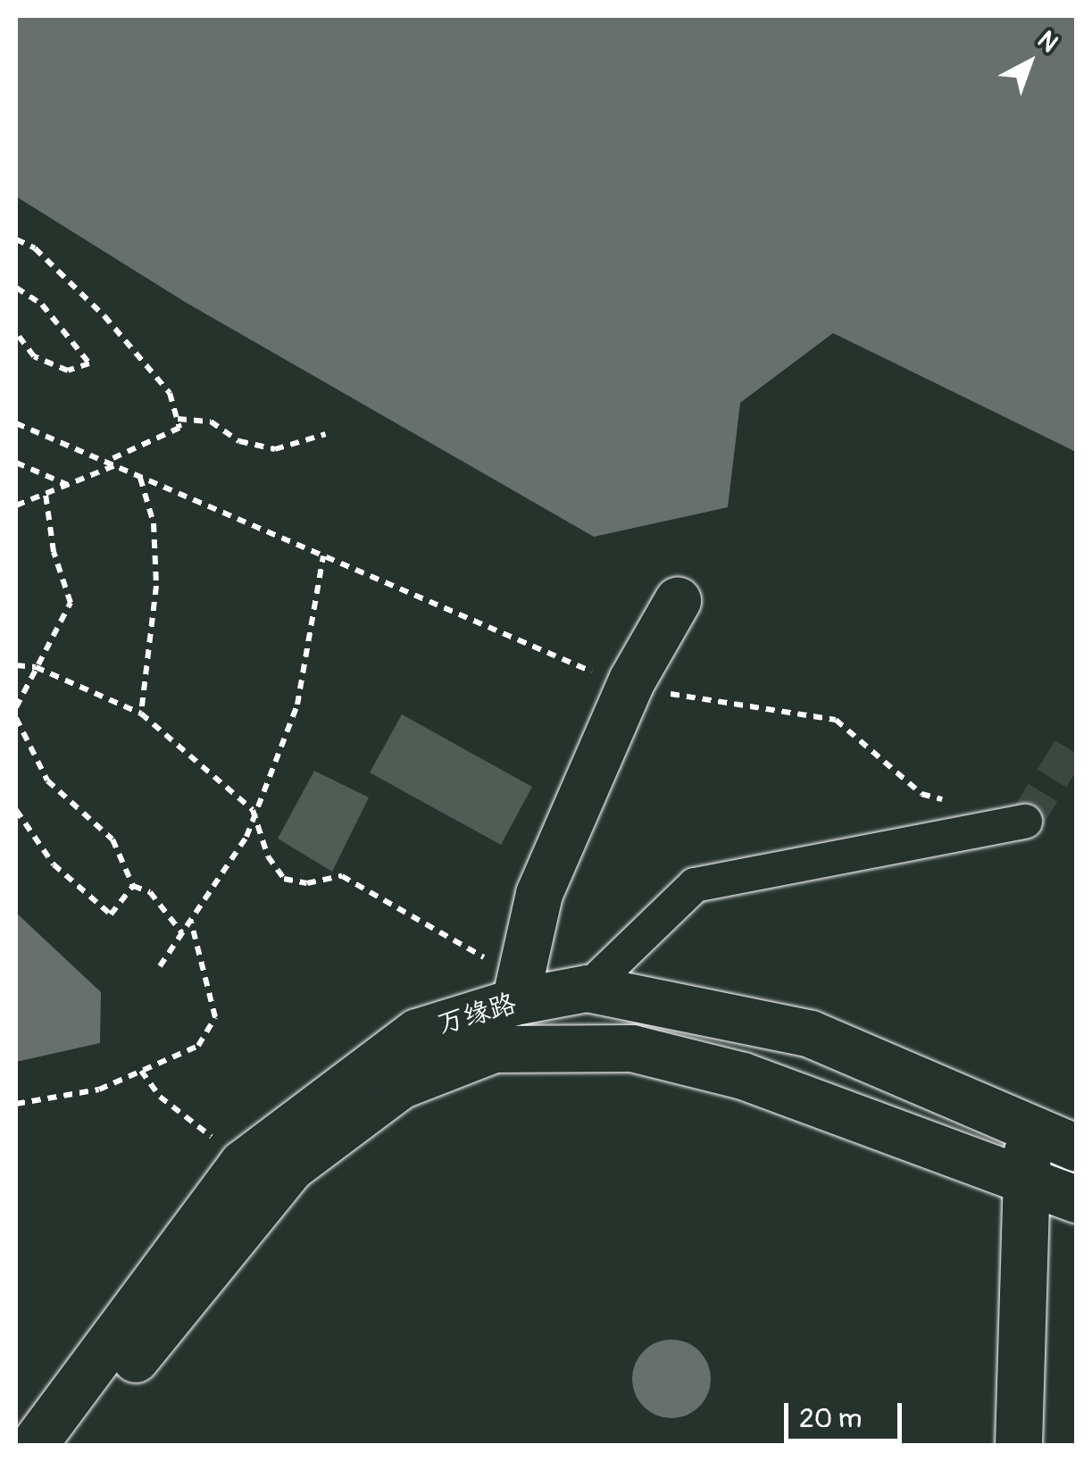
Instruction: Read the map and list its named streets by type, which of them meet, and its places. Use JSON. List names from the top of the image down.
{
  "streets": {
    "main road": ["万缘路"]
  },
  "scale_bar": "20 m",
  "north": "top right"
}
